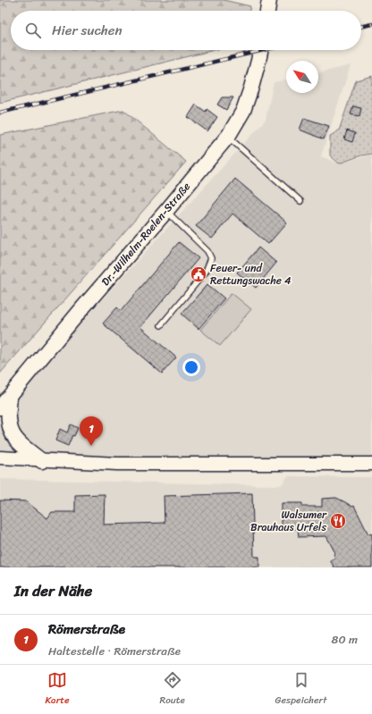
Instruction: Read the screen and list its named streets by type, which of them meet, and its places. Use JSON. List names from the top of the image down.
{
  "streets": {
    "main road": ["Dr.-Wilhelm-Roelen-Straße"]
  },
  "places": {
    "public building": ["Feuer- und Rettungswache 4"],
    "restaurant": ["Walsumer Brauhaus Urfels"]
  },
  "north": "top left",
  "page": {
    "search": "Hier suchen",
    "pins": "1",
    "heading": "In der Nähe",
    "list": [
      {
        "mark": "1",
        "name": "Römerstraße",
        "note": "Haltestelle · Römerstraße",
        "value": "80 m"
      }
    ],
    "nav": ["Karte", "Route", "Gespeichert"]
  }
}
